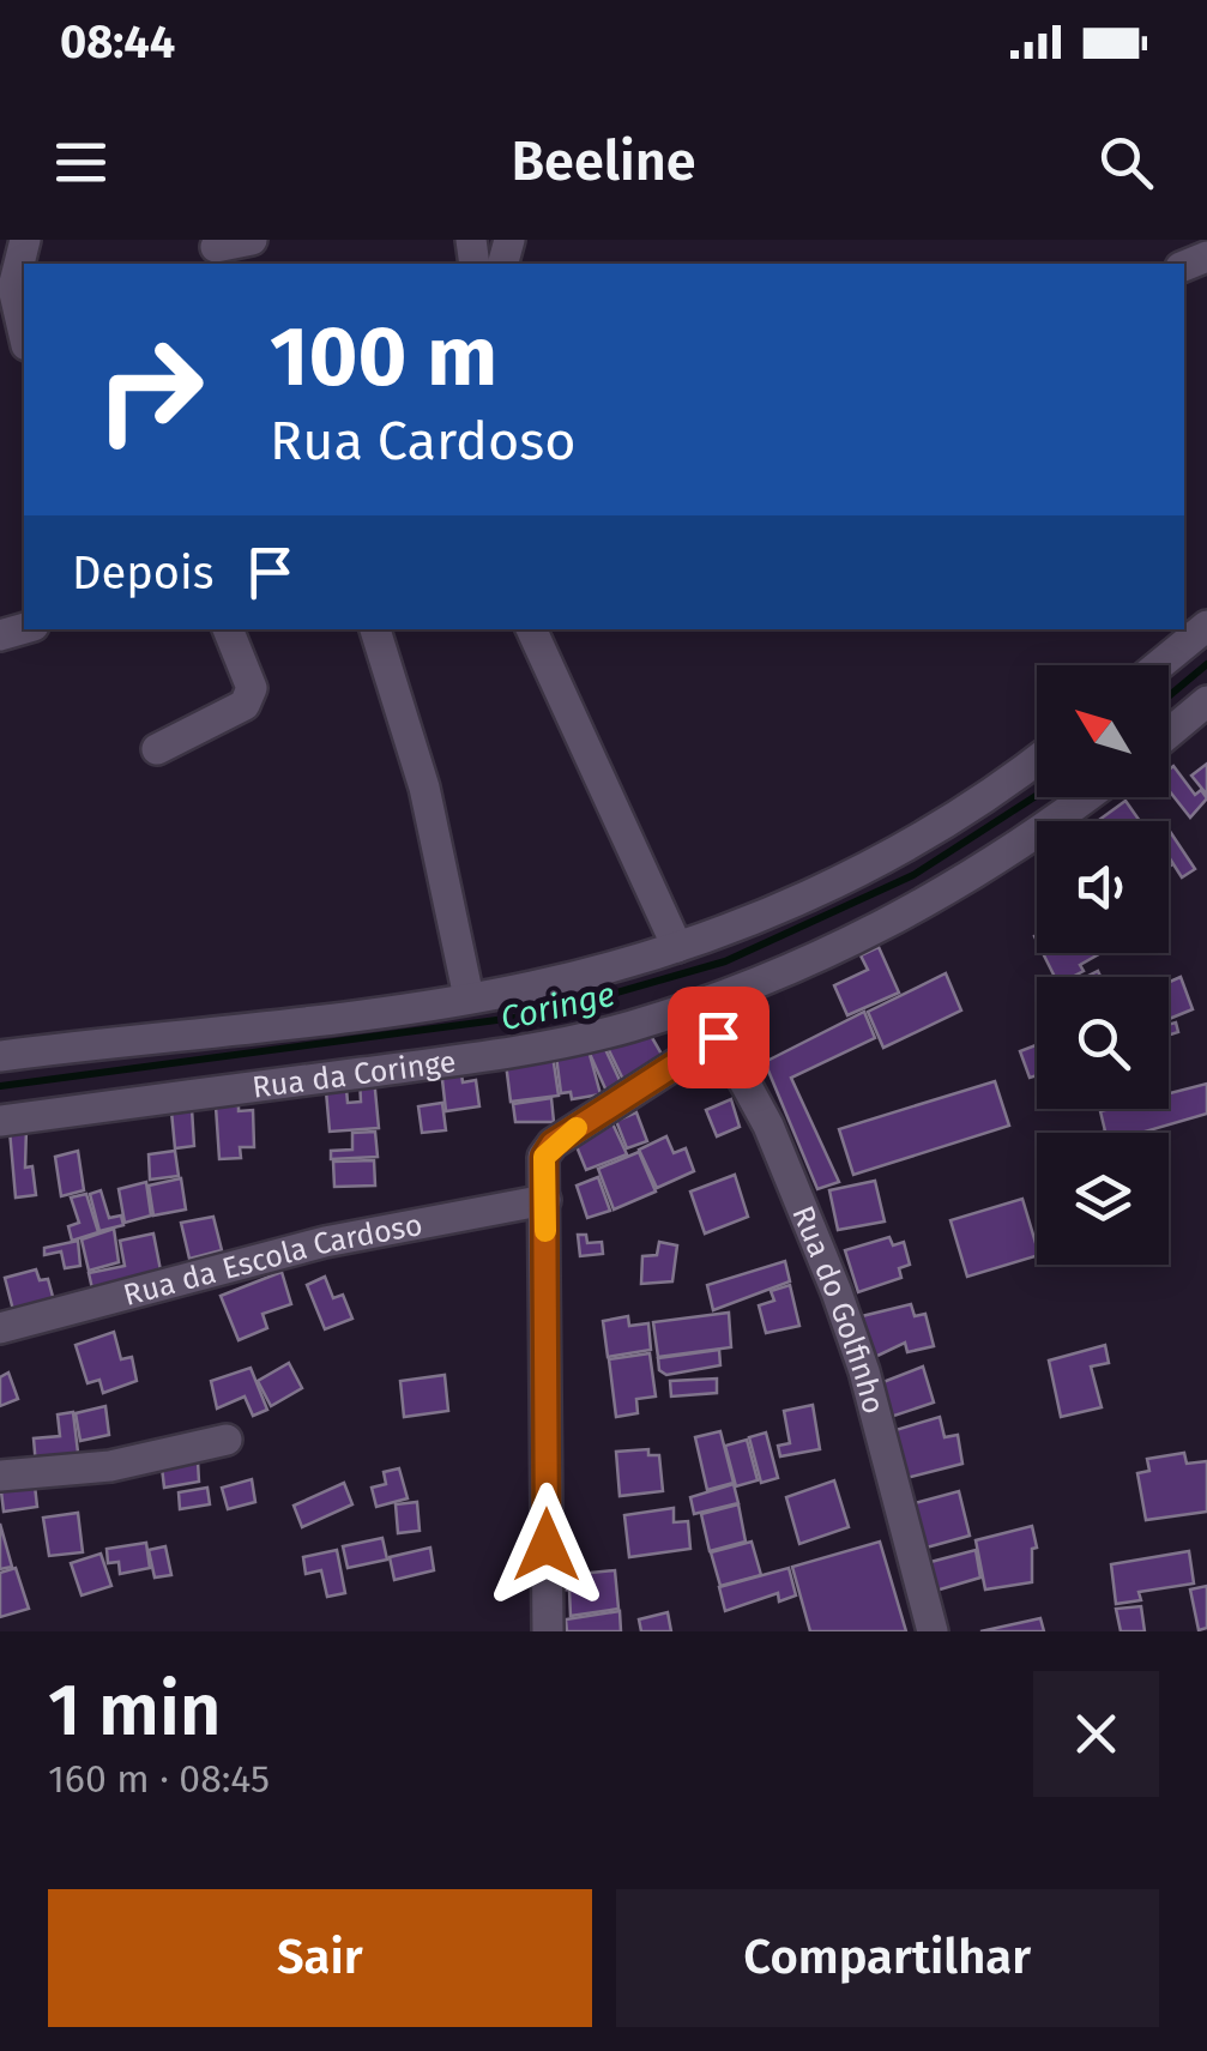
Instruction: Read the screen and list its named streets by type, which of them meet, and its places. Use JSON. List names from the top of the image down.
{
  "streets": {
    "street": ["Rua da Coringe", "Rua da Escola Cardoso", "Rua do Golfinho"]
  },
  "crossings": [
    ["Rua da Coringe", "Rua do Golfinho"]
  ],
  "water": ["Coringe"],
  "north": "top left",
  "page": {
    "status": "08:44",
    "header": "Beeline",
    "turn": ["100 m", "Rua Cardoso"],
    "then": "Depois",
    "heading": ["1 min", "160 m · 08:45"],
    "buttons": ["Sair", "Compartilhar"]
  }
}
